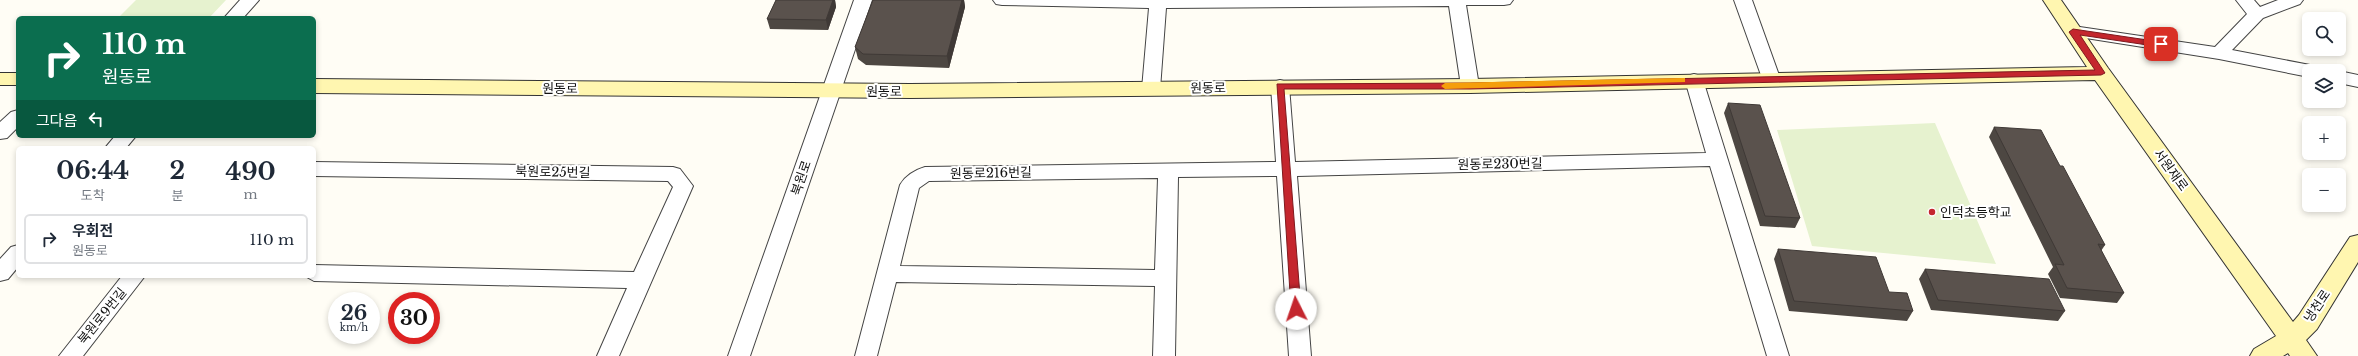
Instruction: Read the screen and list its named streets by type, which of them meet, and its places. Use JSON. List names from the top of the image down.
{
  "streets": {
    "street": [
      "원동로",
      "원동로230번길",
      "서원재로",
      "북원로25번길",
      "원동로216번길",
      "북원로",
      "냉천로",
      "북원로9번길"
    ]
  },
  "crossings": [
    ["원동로", "서원재로"],
    ["원동로", "북원로"],
    ["원동로230번길", "원동로216번길"],
    ["서원재로", "냉천로"]
  ],
  "places": ["인덕초등학교"],
  "page": {
    "map_buttons": ["+", "−"],
    "turn": ["110 m", "원동로"],
    "then": "그다음",
    "eta": [
      "06:44",
      "도착",
      "2",
      "분",
      "490",
      "m"
    ],
    "list": [
      {
        "name": "우회전",
        "note": "원동로",
        "value": "110 m"
      }
    ],
    "speed": "26 km/h",
    "limit": "30"
  }
}
